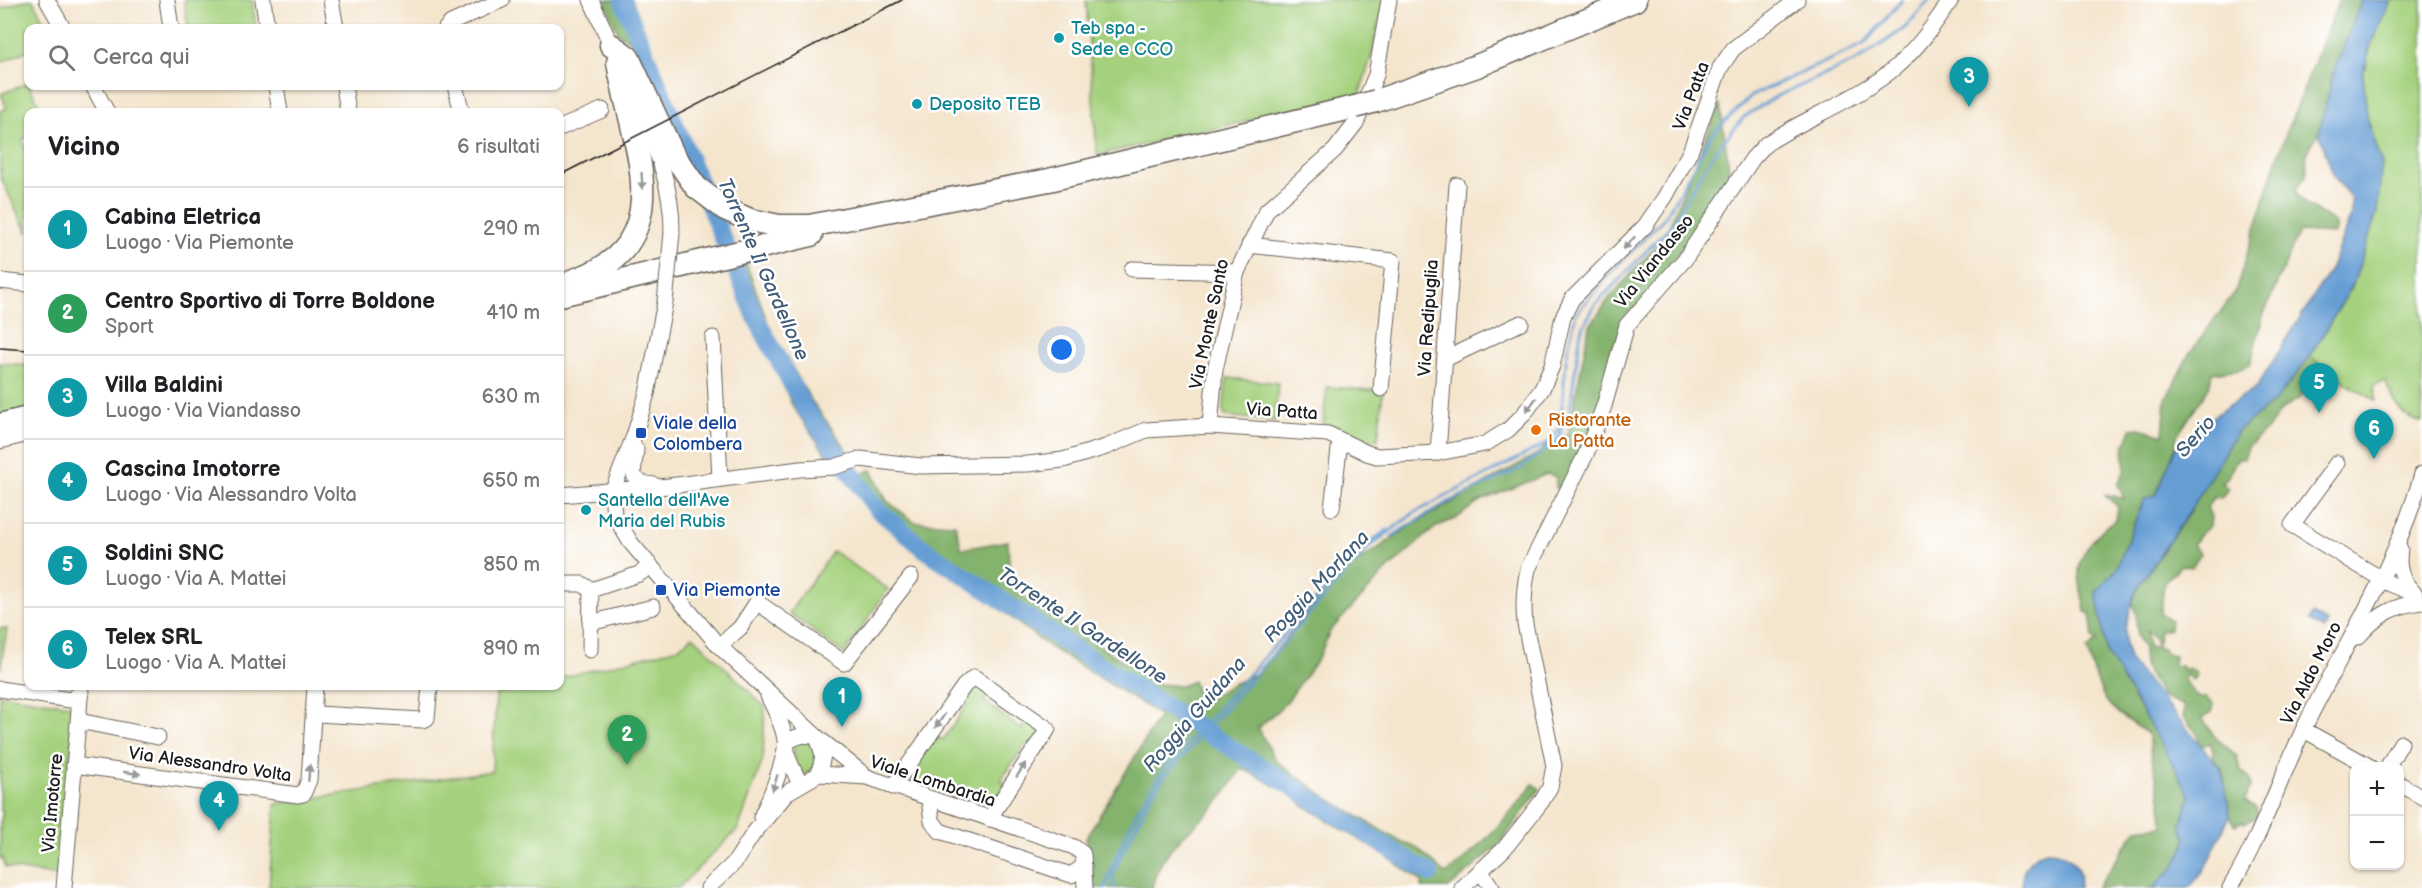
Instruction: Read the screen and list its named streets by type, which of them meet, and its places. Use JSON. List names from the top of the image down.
{
  "streets": {
    "street": [
      "Via Patta",
      "Via Viandasso",
      "Via Redipuglia",
      "Via Monte Santo",
      "Via Aldo Moro",
      "Via Alessandro Volta",
      "Viale Lombardia",
      "Via Imotorre"
    ]
  },
  "crossings": [
    ["Via Patta", "Via Redipuglia"],
    ["Via Patta", "Via Monte Santo"],
    ["Via Alessandro Volta", "Via Imotorre"]
  ],
  "one_way": ["Via Patta"],
  "water": [
    "Torrente Il Gardellone",
    "Serio",
    "Roggia Morlana",
    "Roggia Guidana"
  ],
  "places": {
    "other": [
      "Teb spa - Sede e CCO",
      "Deposito TEB",
      "Ristorante La Patta",
      "Santella dell'Ave Maria del Rubis"
    ],
    "transit": ["Viale della Colombera", "Via Piemonte"]
  },
  "page": {
    "search": "Cerca qui",
    "pins": [
      "3",
      "5",
      "6",
      "1",
      "2",
      "4"
    ],
    "heading": ["Vicino", "6 risultati"],
    "list": [
      {
        "mark": "1",
        "name": "Cabina Eletrica",
        "note": "Luogo · Via Piemonte",
        "value": "290 m"
      },
      {
        "mark": "2",
        "name": "Centro Sportivo di Torre Boldone",
        "note": "Sport",
        "value": "410 m"
      },
      {
        "mark": "3",
        "name": "Villa Baldini",
        "note": "Luogo · Via Viandasso",
        "value": "630 m"
      },
      {
        "mark": "4",
        "name": "Cascina Imotorre",
        "note": "Luogo · Via Alessandro Volta",
        "value": "650 m"
      },
      {
        "mark": "5",
        "name": "Soldini SNC",
        "note": "Luogo · Via A. Mattei",
        "value": "850 m"
      },
      {
        "mark": "6",
        "name": "Telex SRL",
        "note": "Luogo · Via A. Mattei",
        "value": "890 m"
      }
    ],
    "map_buttons": ["+", "−"]
  }
}
